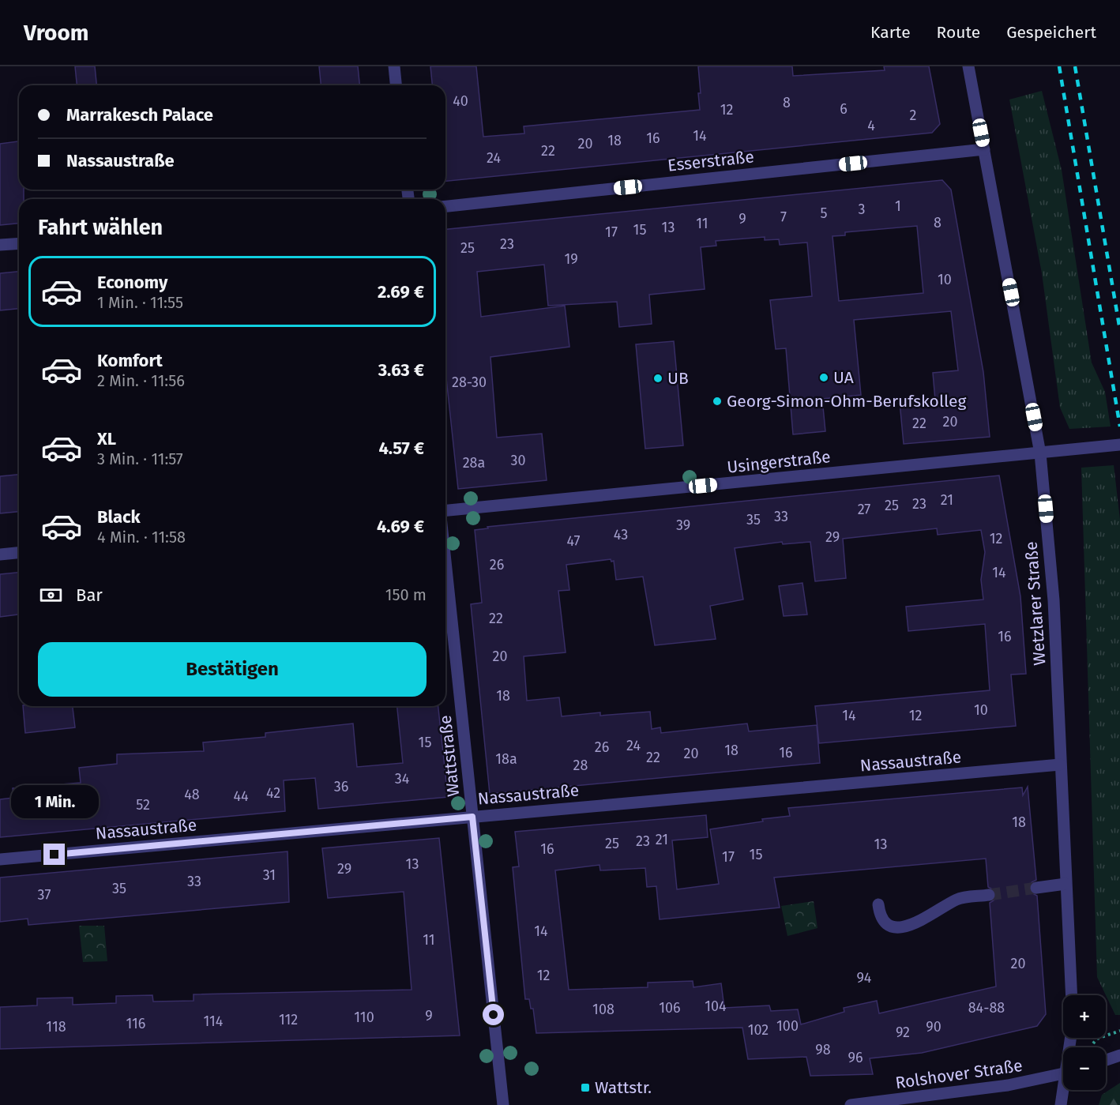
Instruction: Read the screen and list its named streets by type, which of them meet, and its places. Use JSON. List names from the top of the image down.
{
  "streets": {
    "street": [
      "Esserstraße",
      "Usingerstraße",
      "Wetzlarer Straße",
      "Wattstraße",
      "Nassaustraße",
      "Rolshover Straße"
    ]
  },
  "crossings": [
    ["Esserstraße", "Wetzlarer Straße"],
    ["Usingerstraße", "Wetzlarer Straße"],
    ["Wetzlarer Straße", "Nassaustraße"],
    ["Wattstraße", "Nassaustraße"]
  ],
  "places": {
    "other": ["UA", "UB", "Georg-Simon-Ohm-Berufskolleg"],
    "transit": ["Wattstr."]
  },
  "house_numbers": [
    "40",
    "8",
    "6",
    "12",
    "2",
    "4",
    "14",
    "16",
    "18",
    "20",
    "22",
    "24",
    "1",
    "3",
    "5",
    "7",
    "9",
    "8",
    "11",
    "13",
    "15",
    "17",
    "23",
    "25",
    "19",
    "10",
    "28-30",
    "20",
    "22",
    "30",
    "28a",
    "21",
    "23",
    "25",
    "27",
    "33",
    "35",
    "39",
    "43",
    "29",
    "12",
    "47",
    "26",
    "14",
    "22",
    "16",
    "20",
    "18",
    "10",
    "14",
    "12",
    "15",
    "24",
    "26",
    "18",
    "16",
    "20",
    "22",
    "18a",
    "28",
    "34",
    "36",
    "42",
    "48",
    "44",
    "52",
    "18",
    "21",
    "23",
    "25",
    "13",
    "16",
    "15",
    "17",
    "13",
    "29",
    "31",
    "33",
    "35",
    "37",
    "14",
    "11",
    "20",
    "12",
    "94",
    "104",
    "106",
    "84-88",
    "108",
    "9",
    "110",
    "112",
    "114",
    "116",
    "100",
    "118",
    "90",
    "102",
    "92",
    "98",
    "96"
  ],
  "page": {
    "header": "Vroom",
    "nav": ["Karte", "Route", "Gespeichert"],
    "banner": ["Marrakesch Palace", "Nassaustraße"],
    "heading": "Fahrt wählen",
    "list": [
      {
        "name": "Economy",
        "note": "1 Min. · 11:55",
        "value": "2.69 €"
      },
      {
        "name": "Komfort",
        "note": "2 Min. · 11:56",
        "value": "3.63 €"
      },
      {
        "name": "XL",
        "note": "3 Min. · 11:57",
        "value": "4.57 €"
      },
      {
        "name": "Black",
        "note": "4 Min. · 11:58",
        "value": "4.69 €"
      }
    ],
    "pay": ["Bar", "150 m"],
    "buttons": "Bestätigen",
    "bubble": "1 Min.",
    "map_buttons": ["+", "−"]
  }
}
